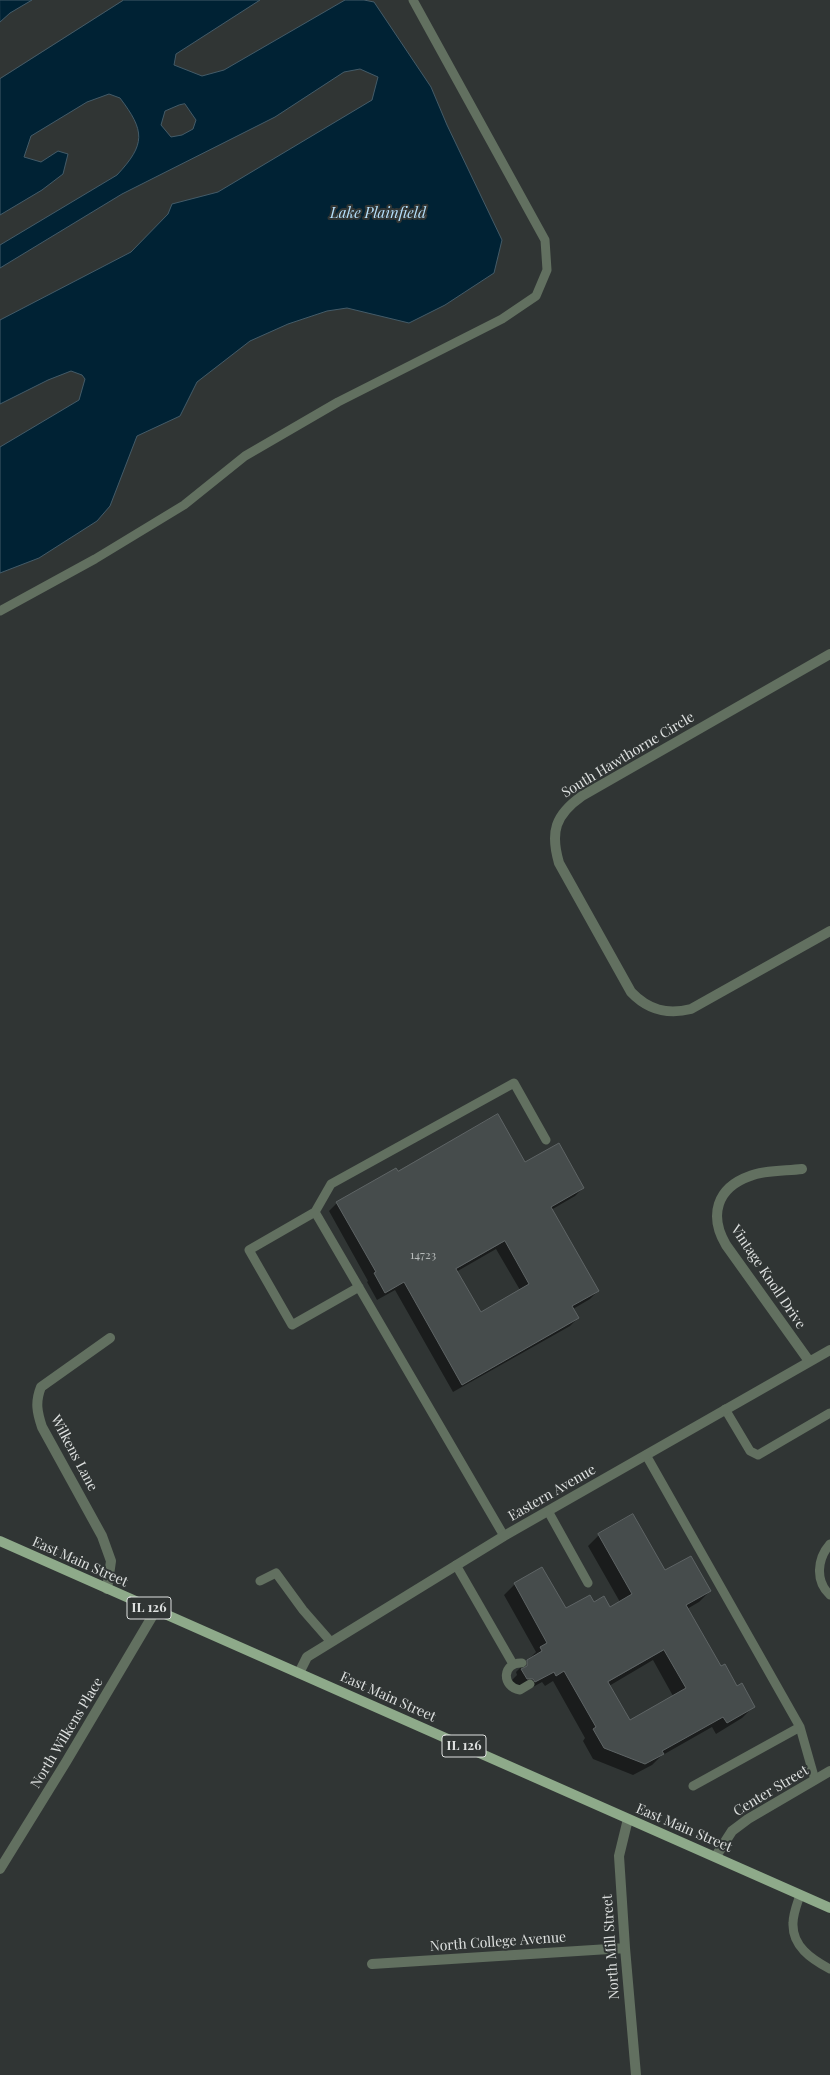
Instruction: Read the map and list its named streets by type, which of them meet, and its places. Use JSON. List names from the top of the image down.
{
  "streets": {
    "main road": ["East Main Street", "IL 126"],
    "street": [
      "South Hawthorne Circle",
      "Vintage Knoll Drive",
      "Wilkens Lane",
      "Eastern Avenue",
      "North Wilkens Place",
      "Center Street",
      "North College Avenue",
      "North Mill Street"
    ]
  },
  "crossings": [
    ["Vintage Knoll Drive", "Eastern Avenue"],
    ["Wilkens Lane", "East Main Street"],
    ["Eastern Avenue", "East Main Street"],
    ["East Main Street", "North Wilkens Place"],
    ["East Main Street", "Center Street"],
    ["East Main Street", "North Mill Street"],
    ["North College Avenue", "North Mill Street"]
  ],
  "water": ["Lake Plainfield"],
  "house_numbers": ["14723"]
}
